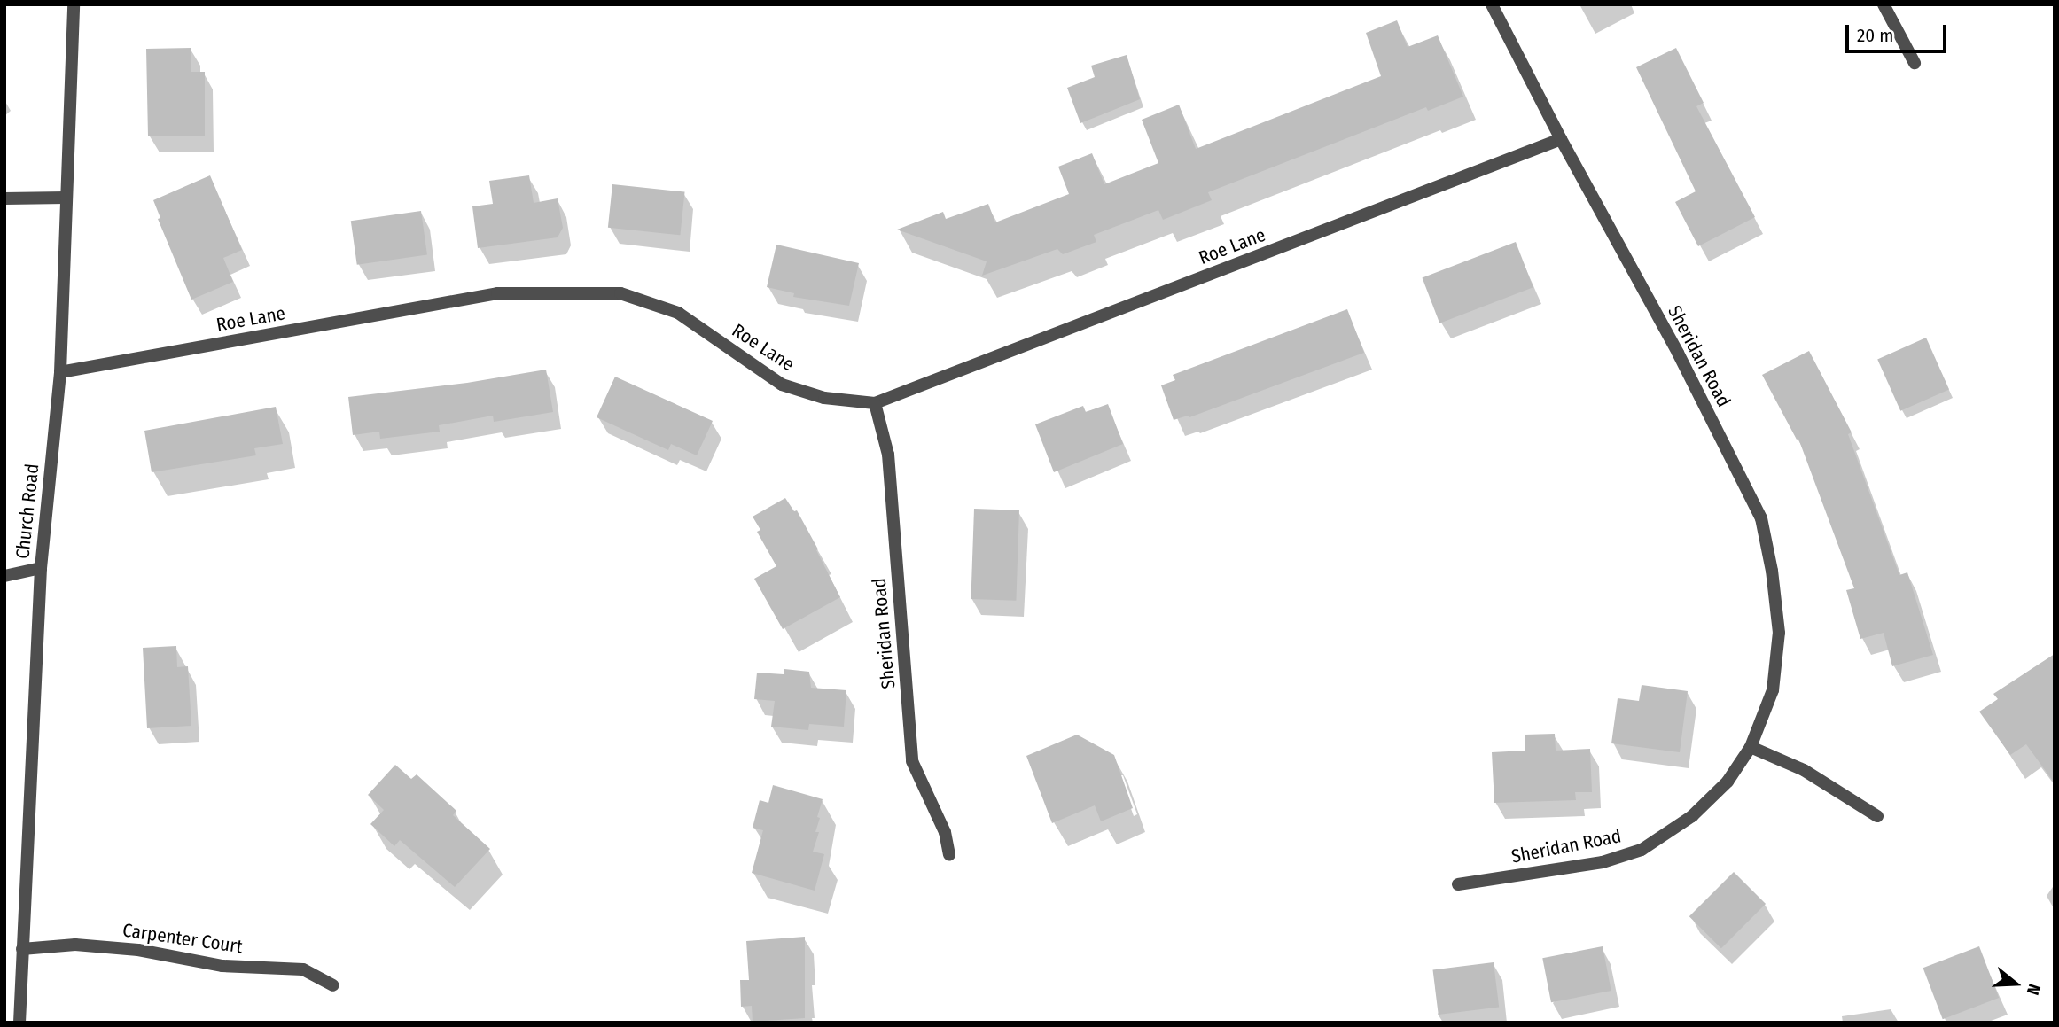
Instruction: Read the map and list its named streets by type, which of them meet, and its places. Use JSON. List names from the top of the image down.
{
  "streets": {
    "street": [
      "Roe Lane",
      "Sheridan Road",
      "Church Road",
      "Carpenter Court"
    ]
  },
  "crossings": [
    ["Roe Lane", "Sheridan Road"],
    ["Roe Lane", "Church Road"],
    ["Church Road", "Carpenter Court"]
  ],
  "scale_bar": "20 m",
  "north": "right"
}
